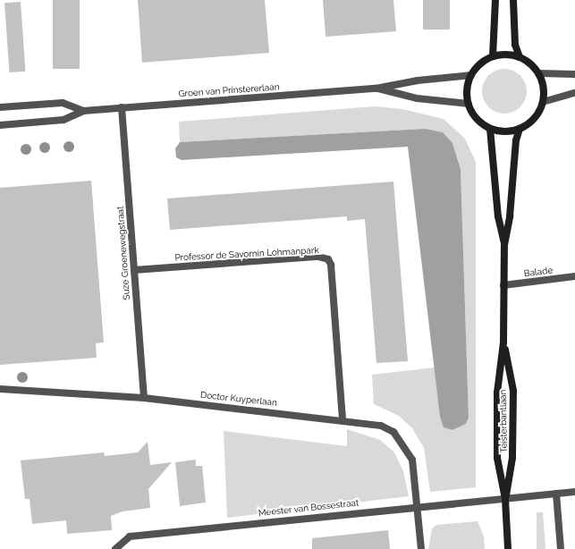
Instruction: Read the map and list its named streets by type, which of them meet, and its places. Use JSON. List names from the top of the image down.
{
  "streets": {
    "main road": ["Teisterbantlaan"],
    "street": [
      "Groen van Prinstererlaan",
      "Suze Groenewegstraat",
      "Professor de Savornin Lohmanpark",
      "Balade",
      "Doctor Kuyperlaan",
      "Meester van Bossestraat"
    ]
  },
  "crossings": [
    ["Groen van Prinstererlaan", "Suze Groenewegstraat"],
    ["Groen van Prinstererlaan", "Teisterbantlaan"],
    ["Suze Groenewegstraat", "Professor de Savornin Lohmanpark"],
    ["Suze Groenewegstraat", "Doctor Kuyperlaan"],
    ["Professor de Savornin Lohmanpark", "Doctor Kuyperlaan"],
    ["Balade", "Teisterbantlaan"],
    ["Doctor Kuyperlaan", "Meester van Bossestraat"],
    ["Teisterbantlaan", "Meester van Bossestraat"]
  ]
}
